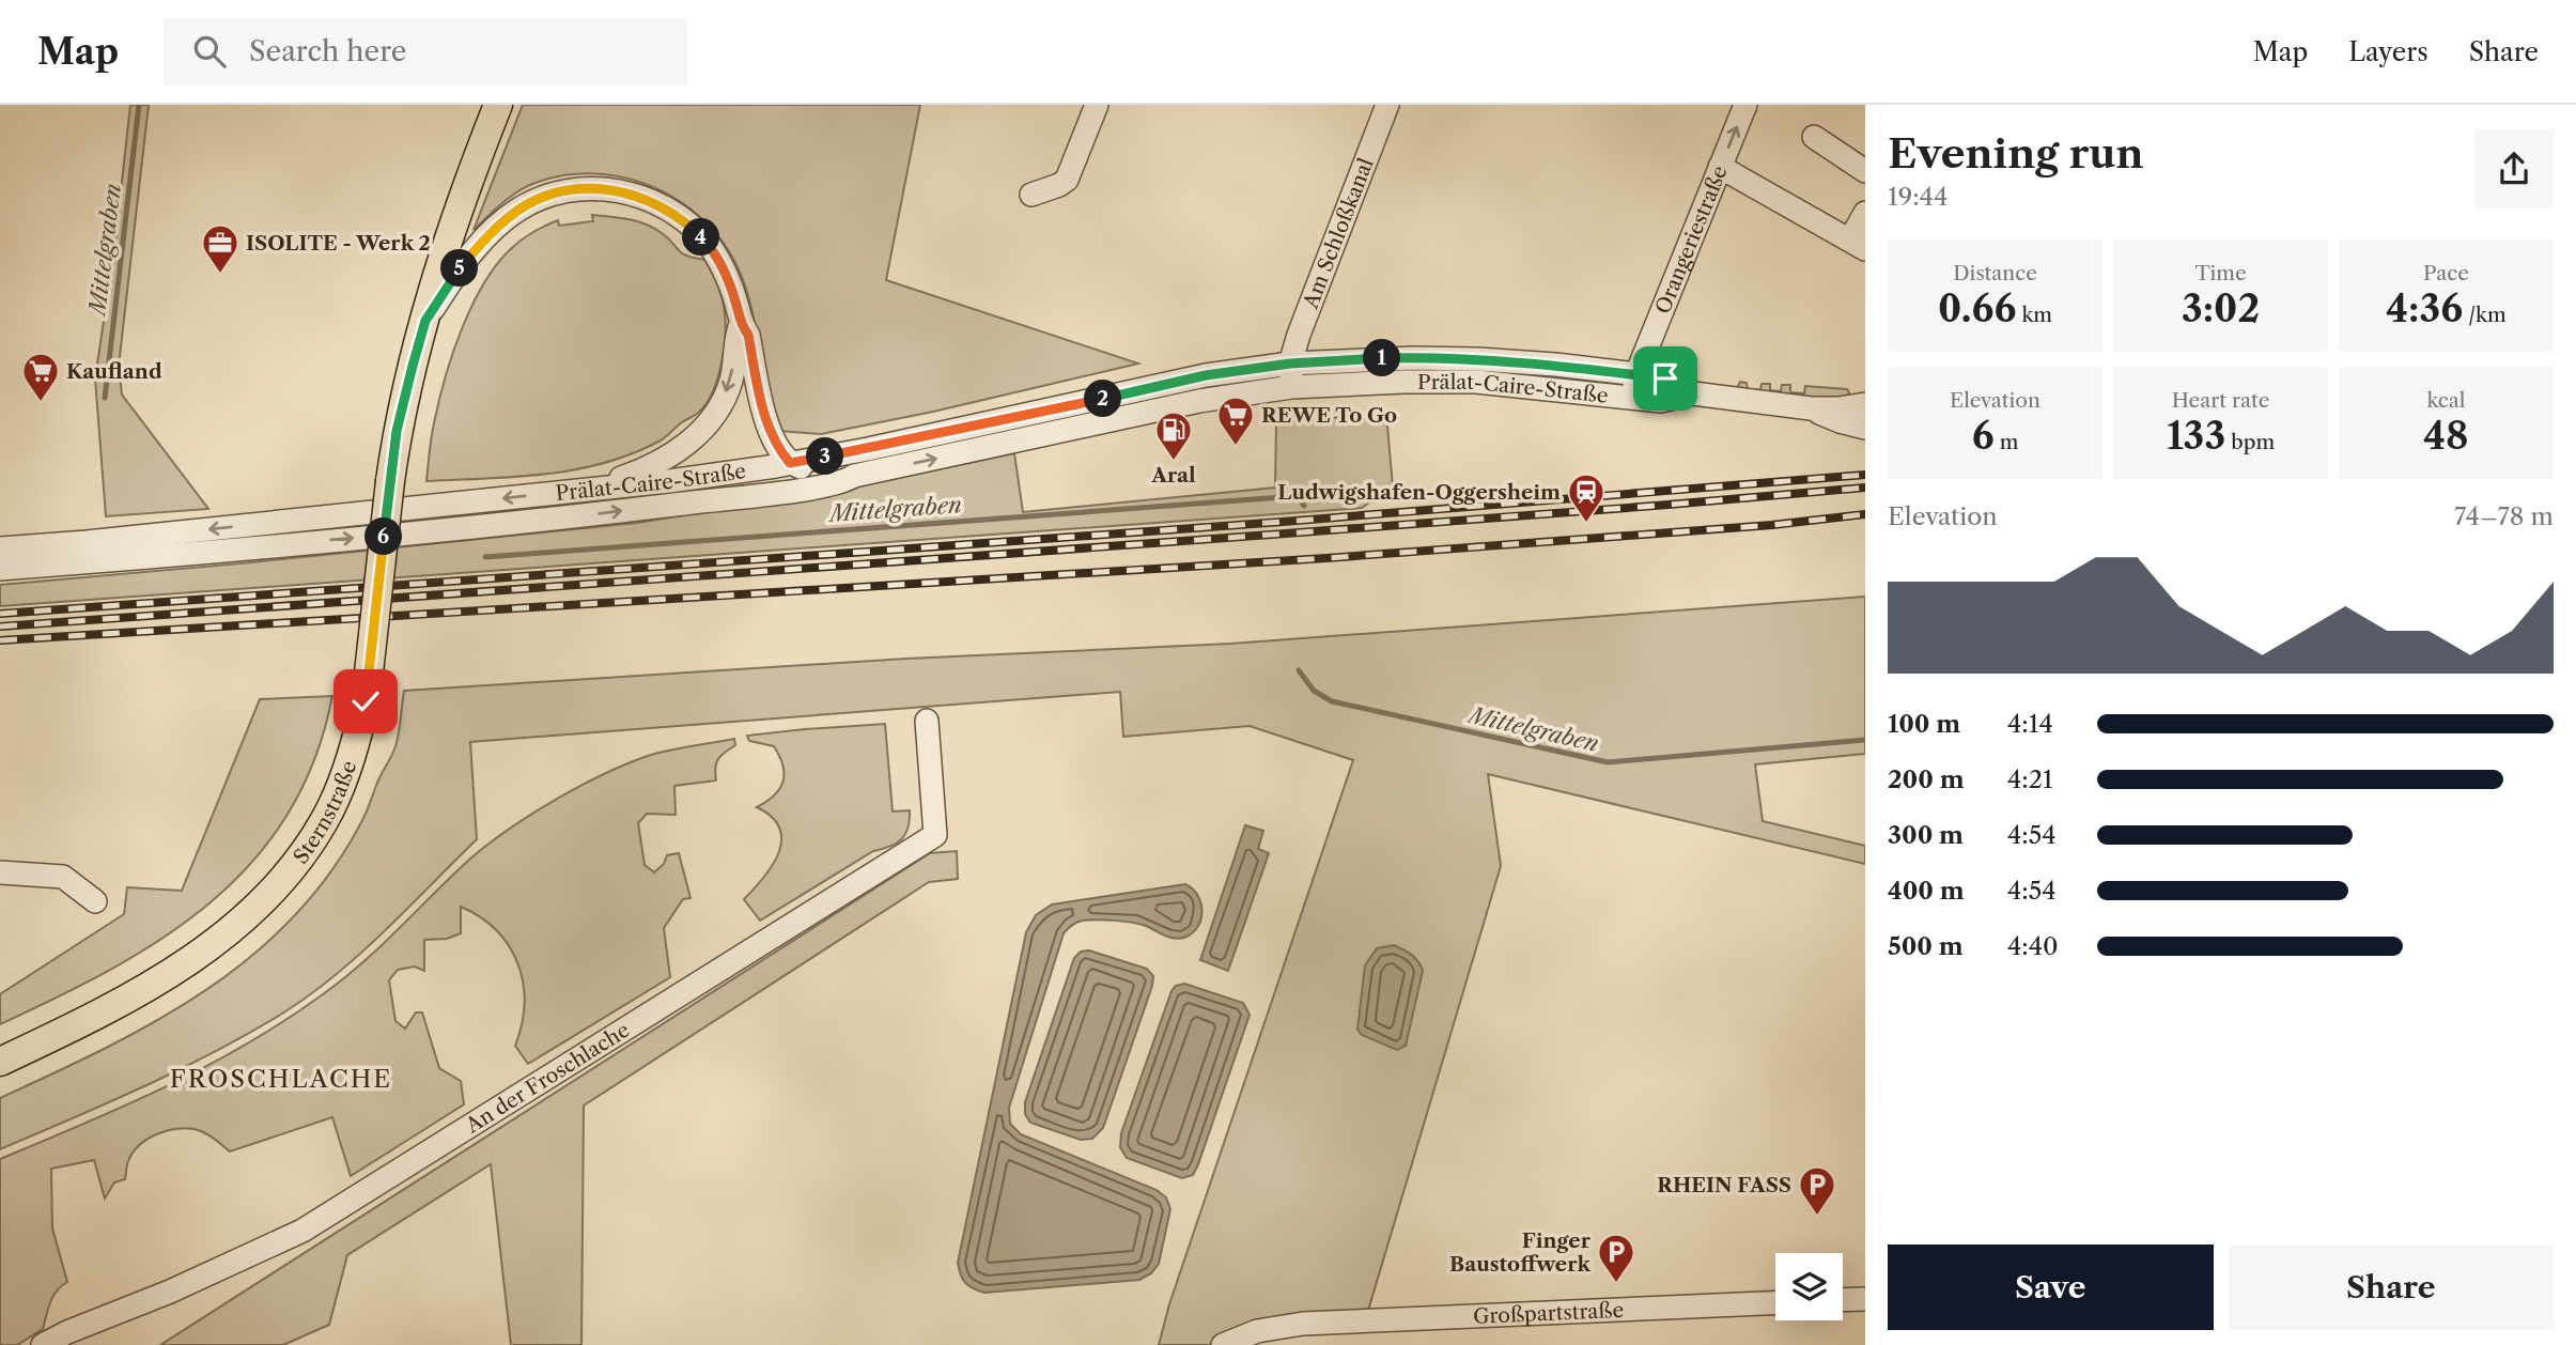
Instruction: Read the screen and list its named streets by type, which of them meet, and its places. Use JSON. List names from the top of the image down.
{
  "streets": {
    "main road": ["Sternstraße"],
    "street": [
      "Am Schloßkanal",
      "Orangeriestraße",
      "Prälat-Caire-Straße",
      "An der Froschlache",
      "Großpartstraße"
    ]
  },
  "crossings": [
    ["Am Schloßkanal", "Prälat-Caire-Straße"],
    ["Orangeriestraße", "Prälat-Caire-Straße"]
  ],
  "districts": ["FROSCHLACHE"],
  "water": ["Mittelgraben"],
  "places": {
    "office": ["ISOLITE - Werk 2"],
    "supermarket": ["Kaufland", "REWE To Go"],
    "fuel station": ["Aral"],
    "station": ["Ludwigshafen-Oggersheim"],
    "parking": ["RHEIN FASS", "Finger Baustoffwerk"]
  },
  "page": {
    "header": "Map",
    "search": "Search here",
    "nav": ["Map", "Layers", "Share"],
    "heading": ["Evening run", "19:44"],
    "pins": [
      "4",
      "5",
      "1",
      "2",
      "3",
      "6"
    ],
    "stats": [
      ["Distance", "0.66 km"],
      ["Time", "3:02"],
      ["Pace", "4:36 /km"],
      ["Elevation", "6 m"],
      ["Heart rate", "133 bpm"],
      ["kcal", "48"]
    ],
    "chart": ["Elevation", "74–78 m"],
    "list": [
      {
        "name": "100 m",
        "note": "4:14"
      },
      {
        "name": "200 m",
        "note": "4:21"
      },
      {
        "name": "300 m",
        "note": "4:54"
      },
      {
        "name": "400 m",
        "note": "4:54"
      },
      {
        "name": "500 m",
        "note": "4:40"
      }
    ],
    "buttons": ["Save", "Share"]
  }
}
